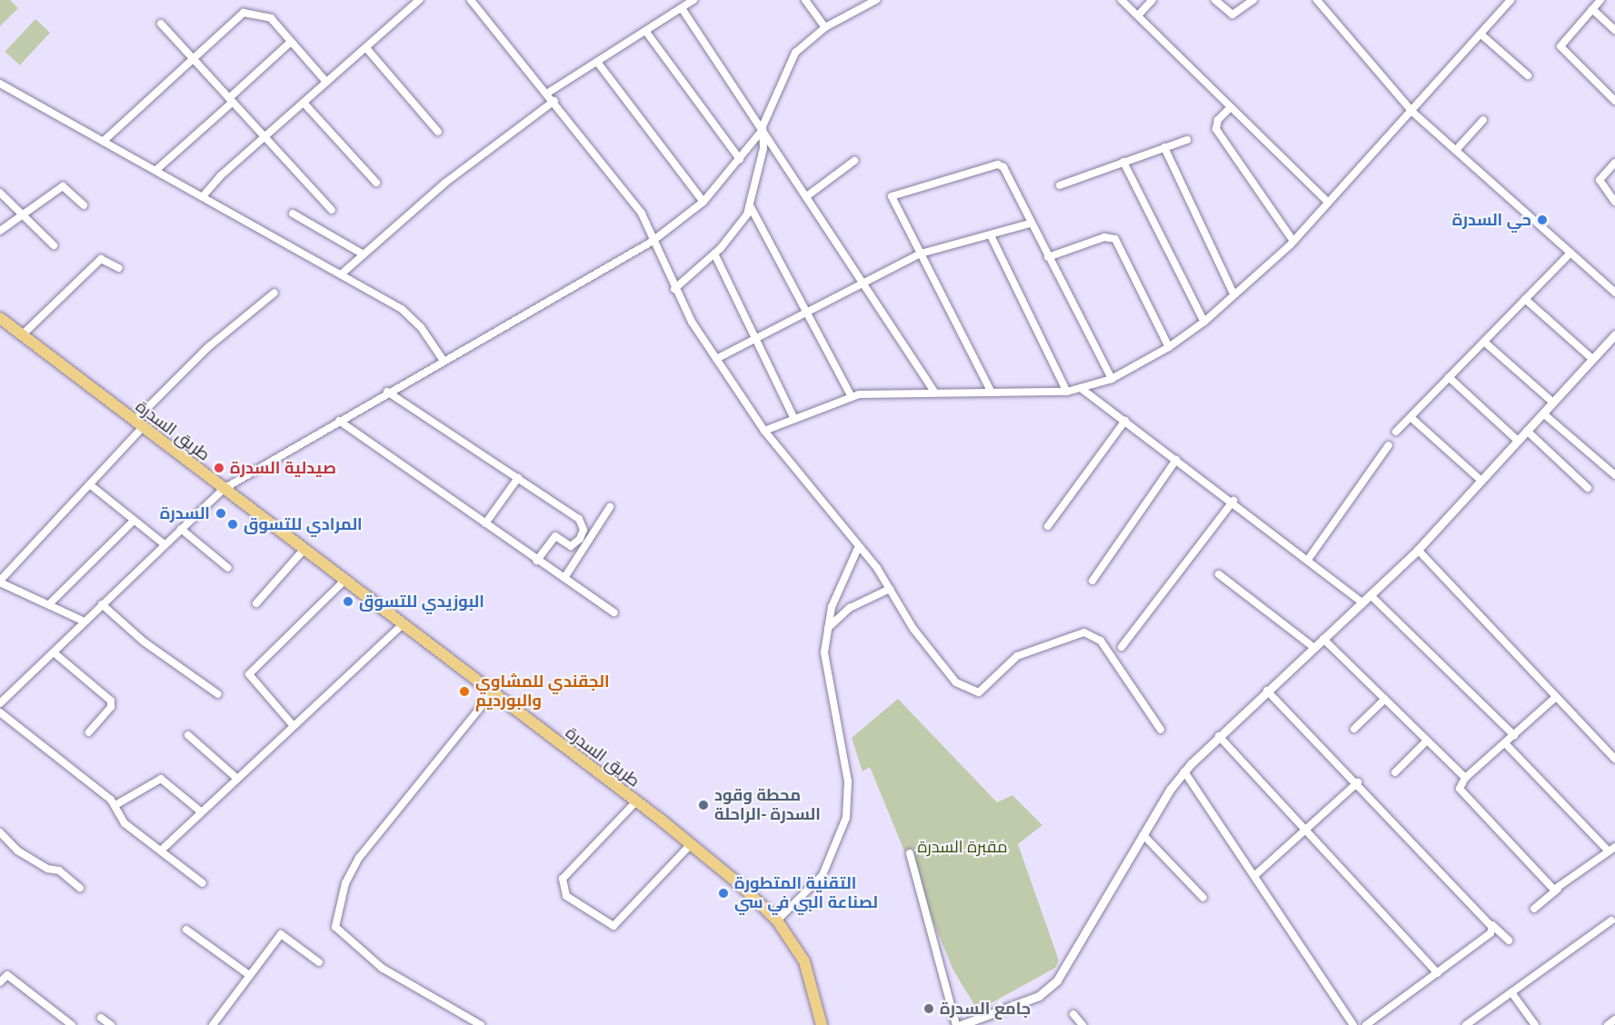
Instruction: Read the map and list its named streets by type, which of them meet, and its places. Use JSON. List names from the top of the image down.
{
  "streets": {
    "main road": ["طريق السدرة"]
  },
  "parks": ["مقبرة السدرة"],
  "places": [
    "حي السدرة",
    "صيدلية السدرة",
    "السدرة",
    "المرادي للتسوق",
    "البوزيدي للتسوق",
    "الجقندي للمشاوي والبورديم",
    "محطة وقود السدرة -الراحلة",
    "التقنية المتطورة لصناعة البي في سي",
    "جامع السدرة"
  ]
}
